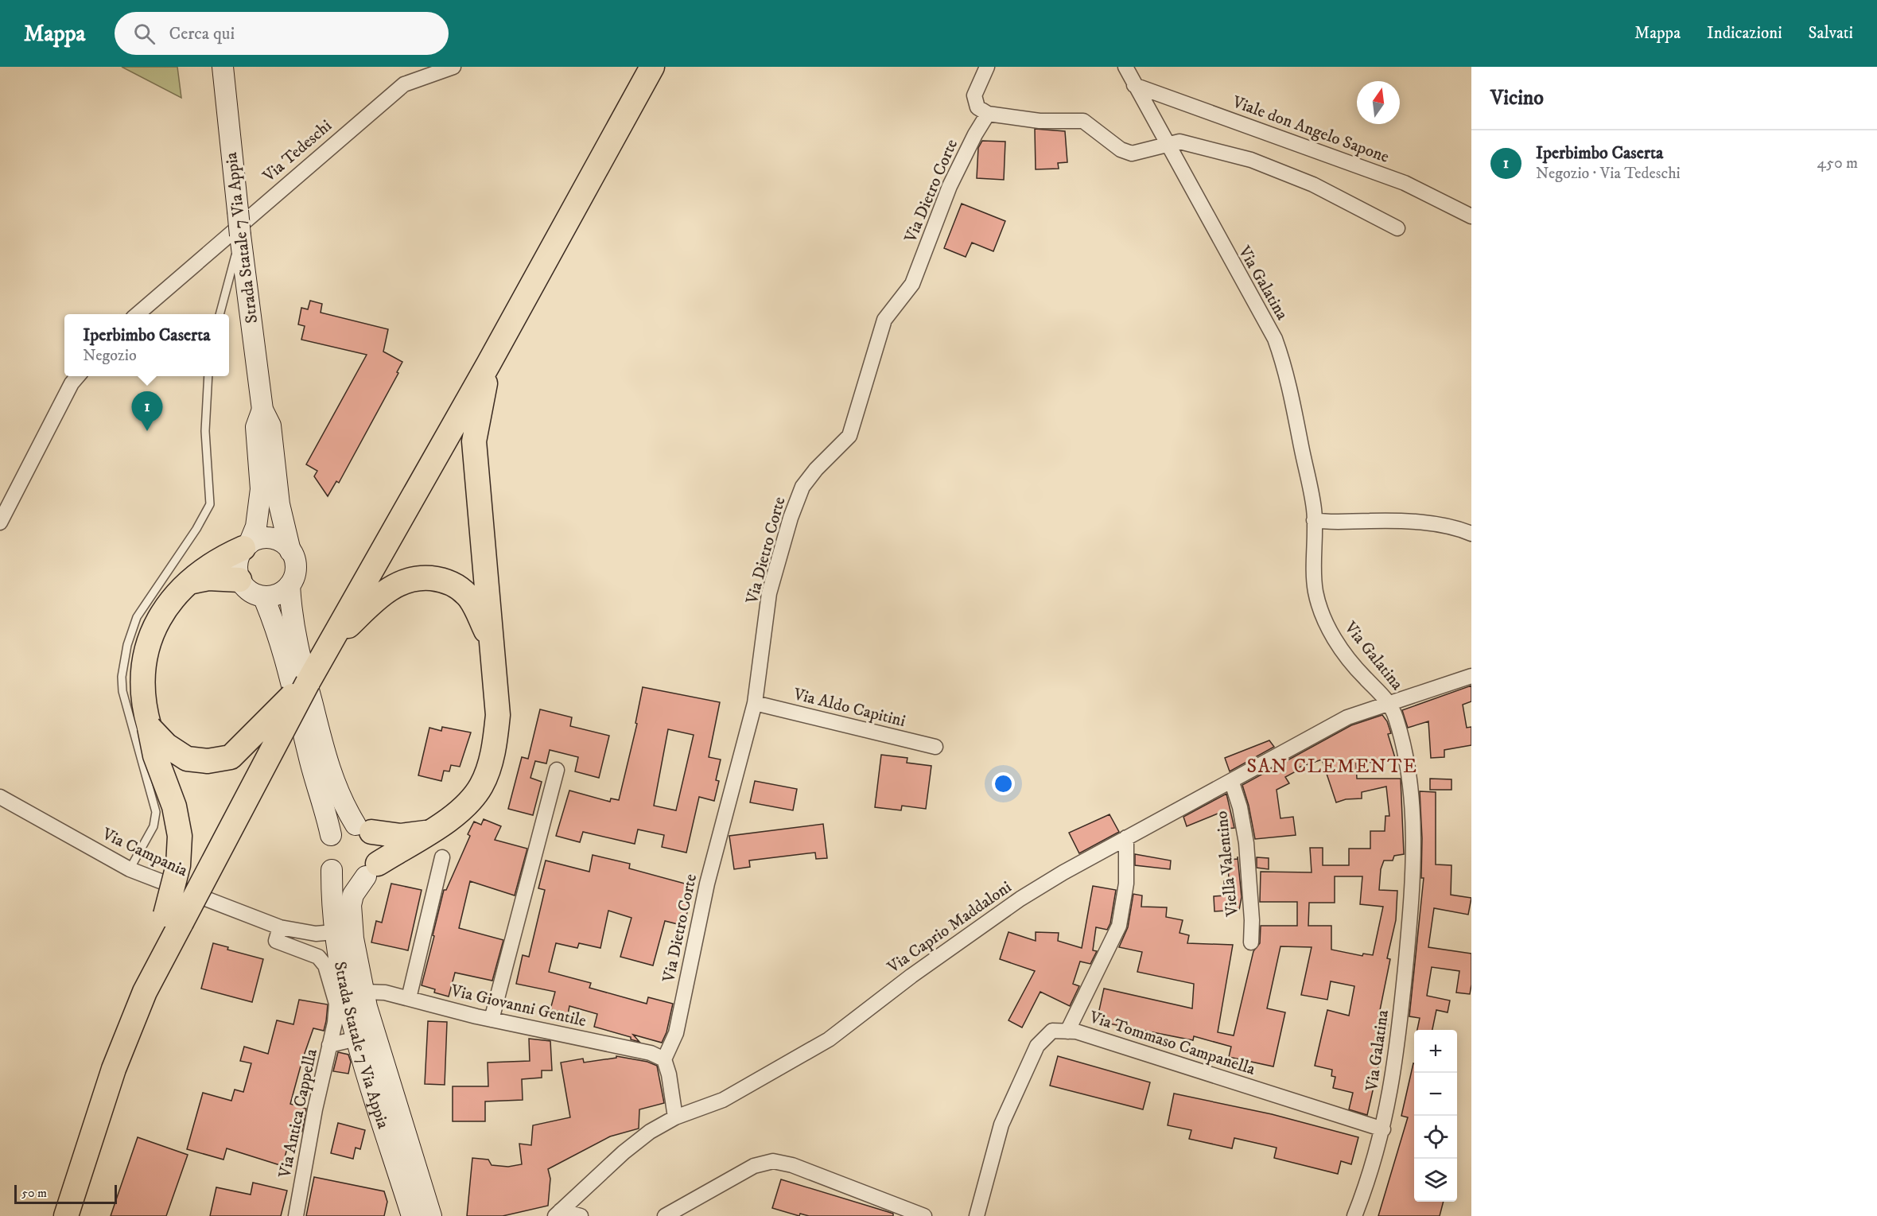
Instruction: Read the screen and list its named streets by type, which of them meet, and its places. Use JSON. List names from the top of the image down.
{
  "streets": {
    "main road": ["Strada Statale 7 Via Appia"],
    "street": [
      "Viale don Angelo Sapone",
      "Via Tedeschi",
      "Via Dietro Corte",
      "Via Galatina",
      "Via Aldo Capitini",
      "Via Campania",
      "Viella Valentino",
      "Via Caprio Maddaloni",
      "Via Giovanni Gentile",
      "Via Tommaso Campanella",
      "Via Antica Cappella"
    ]
  },
  "crossings": [
    ["Viale don Angelo Sapone", "Via Galatina"],
    ["Via Dietro Corte", "Via Aldo Capitini"],
    ["Via Dietro Corte", "Via Giovanni Gentile"],
    ["Strada Statale 7 Via Appia", "Via Campania"],
    ["Strada Statale 7 Via Appia", "Via Giovanni Gentile"],
    ["Strada Statale 7 Via Appia", "Via Antica Cappella"],
    ["Via Galatina", "Via Caprio Maddaloni"],
    ["Via Galatina", "Via Tommaso Campanella"],
    ["Viella Valentino", "Via Caprio Maddaloni"]
  ],
  "districts": ["SAN CLEMENTE"],
  "scale_bar": "50 m",
  "north": "top",
  "page": {
    "header": "Mappa",
    "search": "Cerca qui",
    "nav": ["Mappa", "Indicazioni", "Salvati"],
    "heading": "Vicino",
    "list": [
      {
        "mark": "1",
        "name": "Iperbimbo Caserta",
        "note": "Negozio · Via Tedeschi",
        "value": "450 m"
      }
    ],
    "popup": ["Iperbimbo Caserta", "Negozio"],
    "pins": "1",
    "map_buttons": ["+", "−"],
    "scale": "50 m"
  }
}
